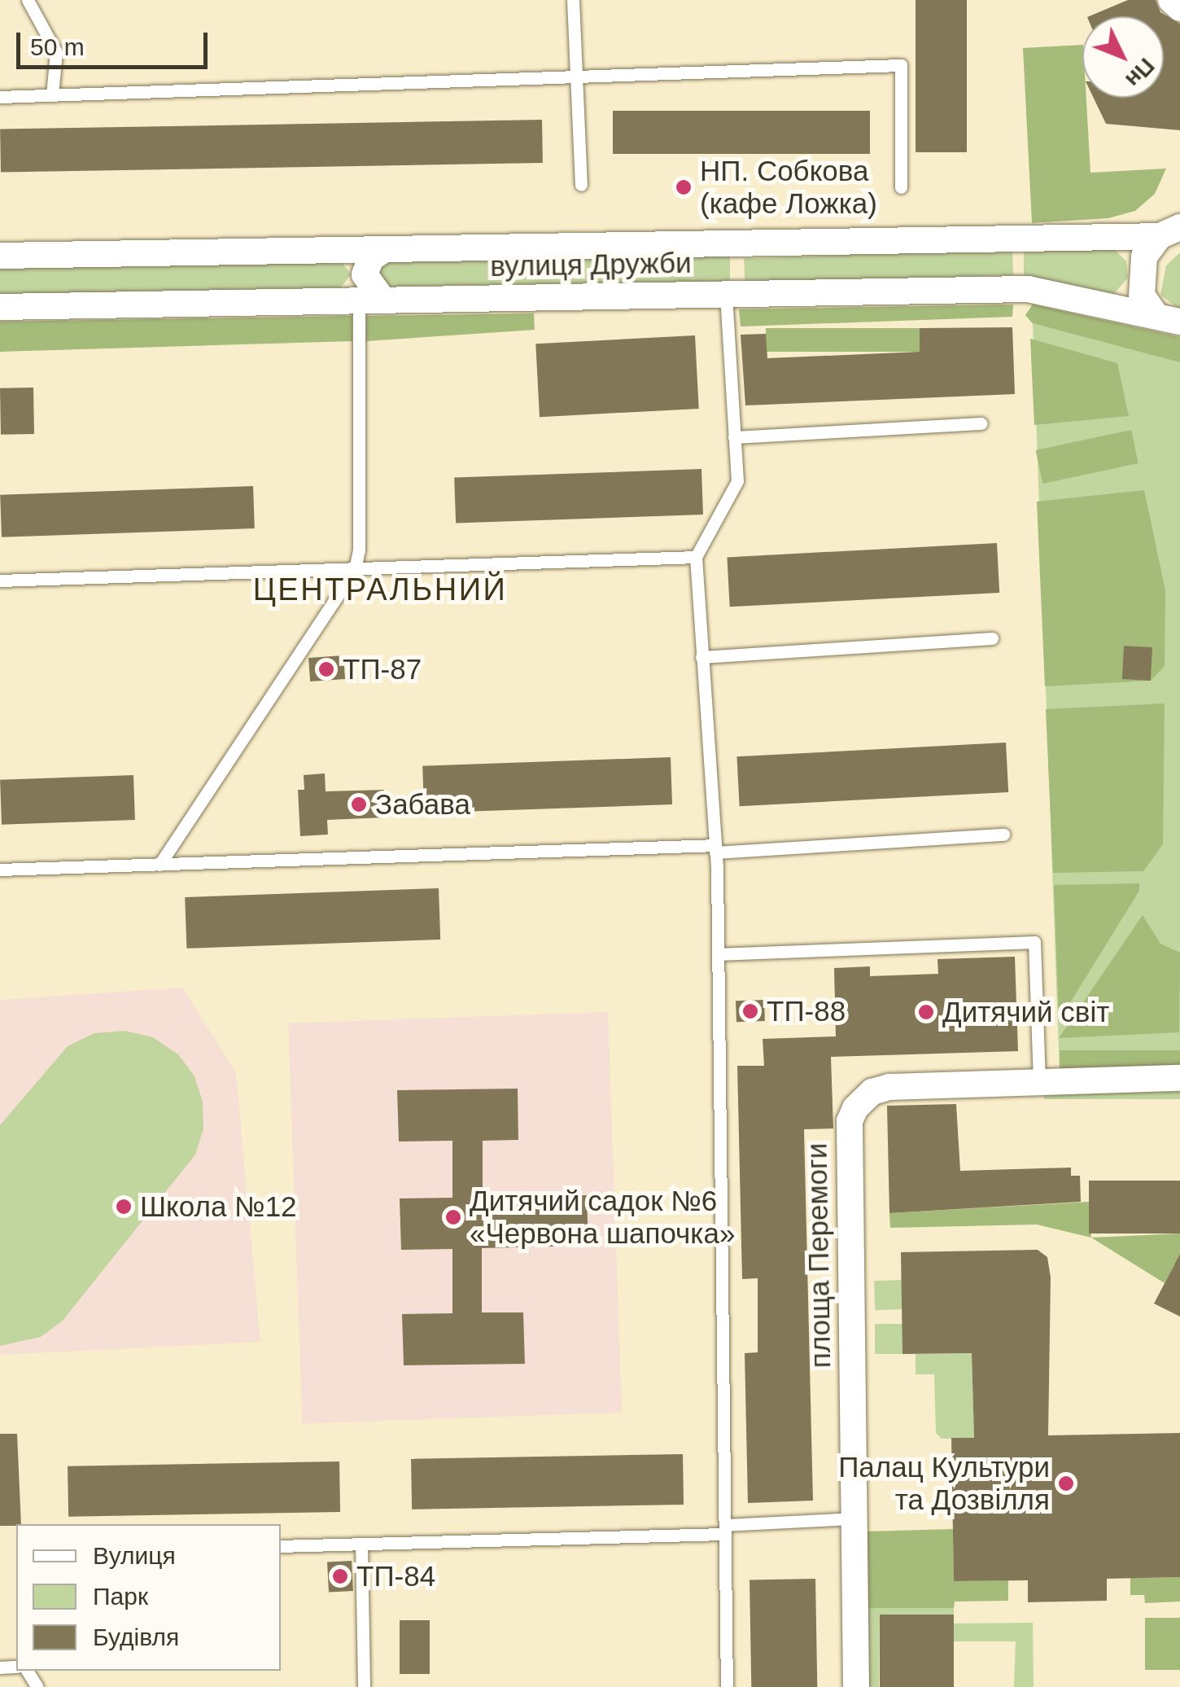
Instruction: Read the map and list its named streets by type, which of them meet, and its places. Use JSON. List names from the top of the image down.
{
  "streets": {
    "street": ["вулиця Дружби", "площа Перемоги"]
  },
  "districts": ["ЦЕНТРАЛЬНИЙ"],
  "places": [
    "НП. Собкова (кафе Ложка)",
    "ТП-87",
    "Забава",
    "ТП-88",
    "Дитячий світ",
    "Школа №12",
    "Дитячий садок №6 «Червона шапочка»",
    "Палац Культури та Дозвілля",
    "ТП-84"
  ],
  "legend": ["Вулиця", "Парк", "Будівля"],
  "scale_bar": "50 m",
  "north": "bottom right"
}
